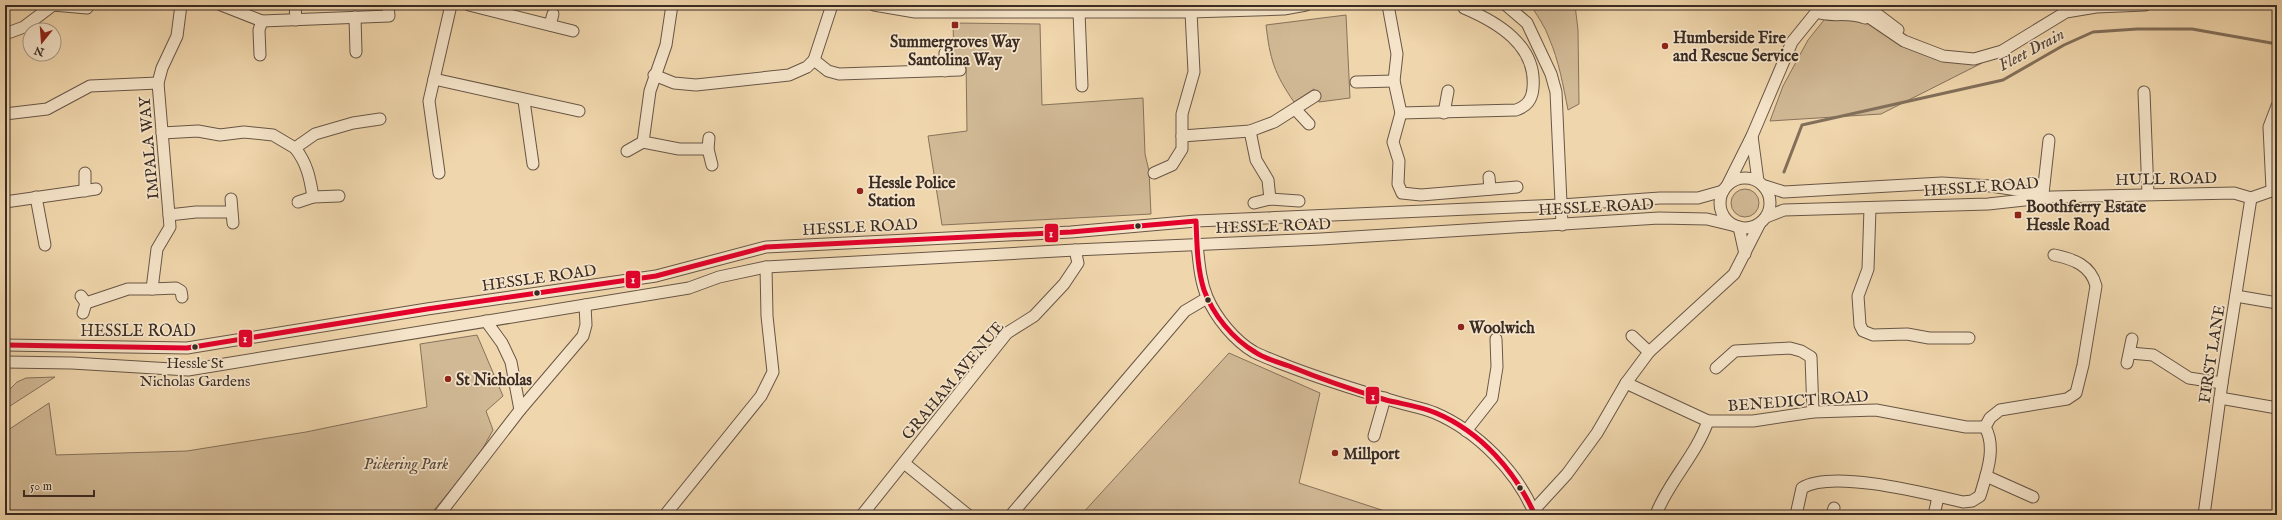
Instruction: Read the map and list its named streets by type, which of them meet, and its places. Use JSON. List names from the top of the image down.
{
  "streets": {
    "street": [
      "IMPALA WAY",
      "HULL ROAD",
      "HESSLE ROAD",
      "FIRST LANE",
      "GRAHAM AVENUE",
      "BENEDICT ROAD"
    ]
  },
  "crossings": [
    ["HULL ROAD", "HESSLE ROAD"],
    ["HULL ROAD", "FIRST LANE"],
    ["HESSLE ROAD", "GRAHAM AVENUE"]
  ],
  "water": ["Fleet Drain"],
  "parks": ["Pickering Park"],
  "places": {
    "transit": ["Summergroves Way Santolina Way", "Boothferry Estate Hessle Road"],
    "other": [
      "Humberside Fire and Rescue Service",
      "Hessle Police Station",
      "Woolwich",
      "Hessle St Nicholas Gardens",
      "St Nicholas",
      "Millport"
    ]
  },
  "lines": ["transit line 1"],
  "scale_bar": "50 m",
  "north": "bottom"
}
